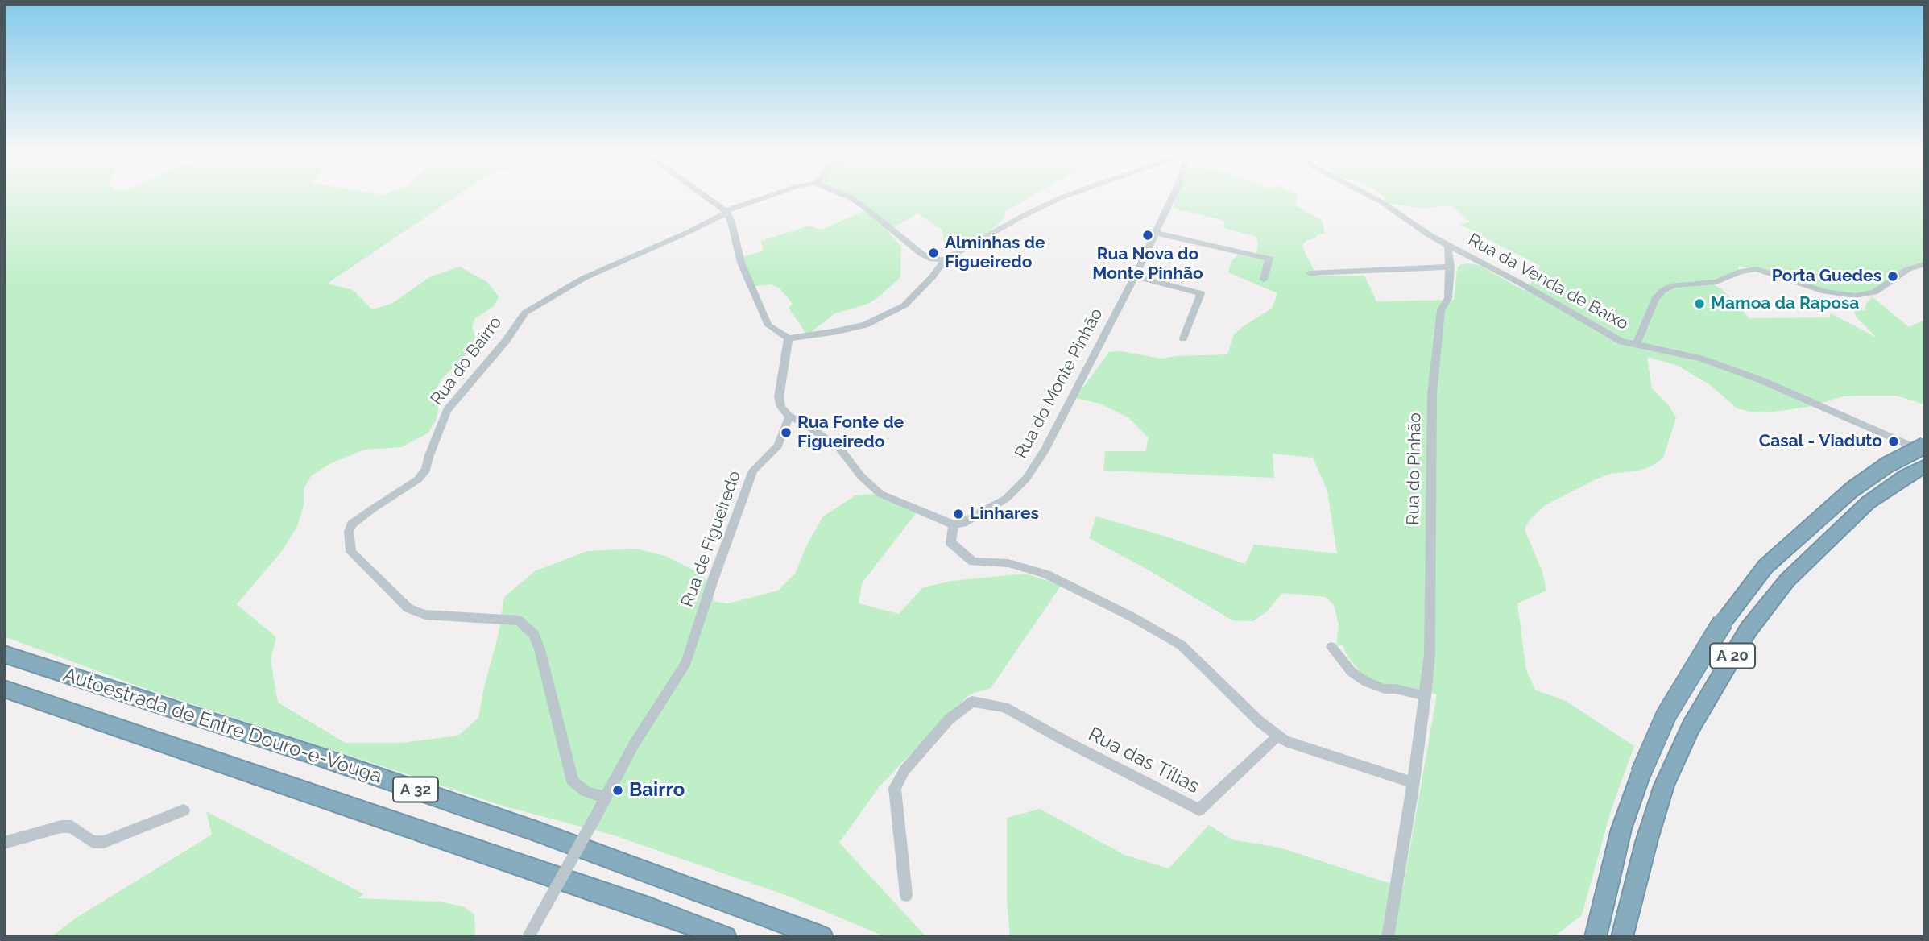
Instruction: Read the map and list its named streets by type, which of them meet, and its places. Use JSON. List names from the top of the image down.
{
  "streets": {
    "highway": ["A 20", "Autoestrada de Entre Douro-e-Vouga", "A 32"],
    "street": [
      "Rua da Venda de Baixo",
      "Rua do Bairro",
      "Rua do Monte Pinhão",
      "Rua do Pinhão",
      "Rua de Figueiredo",
      "Rua das Tílias"
    ]
  },
  "crossings": [
    ["Rua da Venda de Baixo", "Rua do Pinhão"],
    ["Rua do Bairro", "Rua de Figueiredo"]
  ],
  "places": [
    "Rua Nova do Monte Pinhão",
    "Alminhas de Figueiredo",
    "Porta Guedes",
    "Mamoa da Raposa",
    "Rua Fonte de Figueiredo",
    "Casal - Viaduto",
    "Linhares",
    "Bairro"
  ]
}
